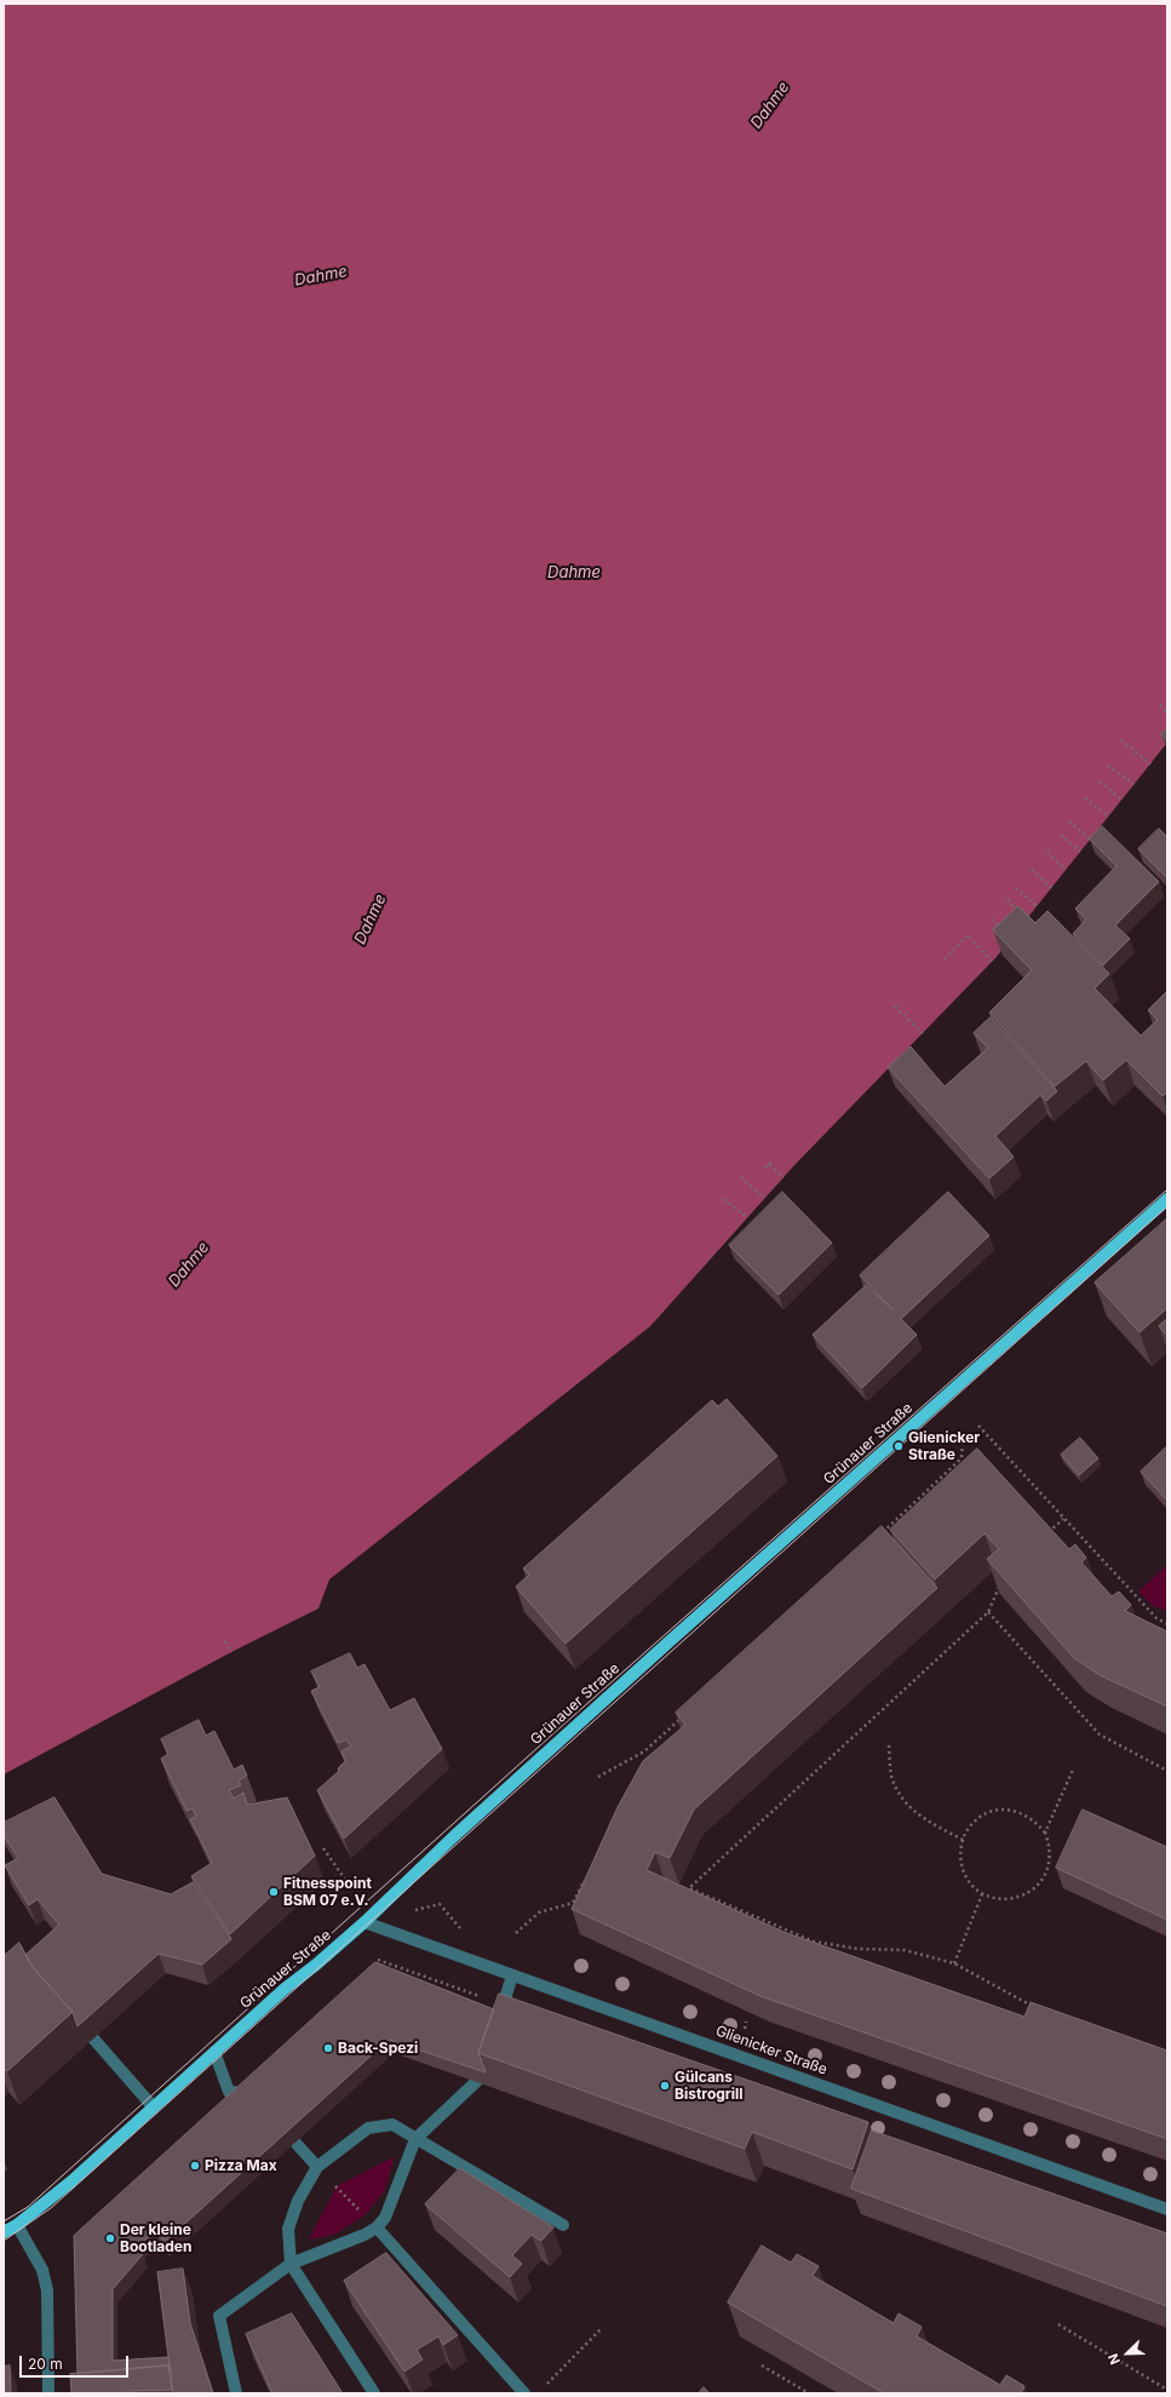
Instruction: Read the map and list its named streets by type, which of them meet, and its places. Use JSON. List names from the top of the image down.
{
  "streets": {
    "main road": ["Grünauer Straße"],
    "street": ["Glienicker Straße"]
  },
  "crossings": [
    ["Grünauer Straße", "Glienicker Straße"]
  ],
  "water": ["Dahme"],
  "places": [
    "Glienicker Straße",
    "Fitnesspoint BSM 07 e.V.",
    "Back-Spezi",
    "Gülcans Bistrogrill",
    "Pizza Max",
    "Der kleine Bootladen"
  ],
  "scale_bar": "20 m",
  "north": "bottom left"
}
